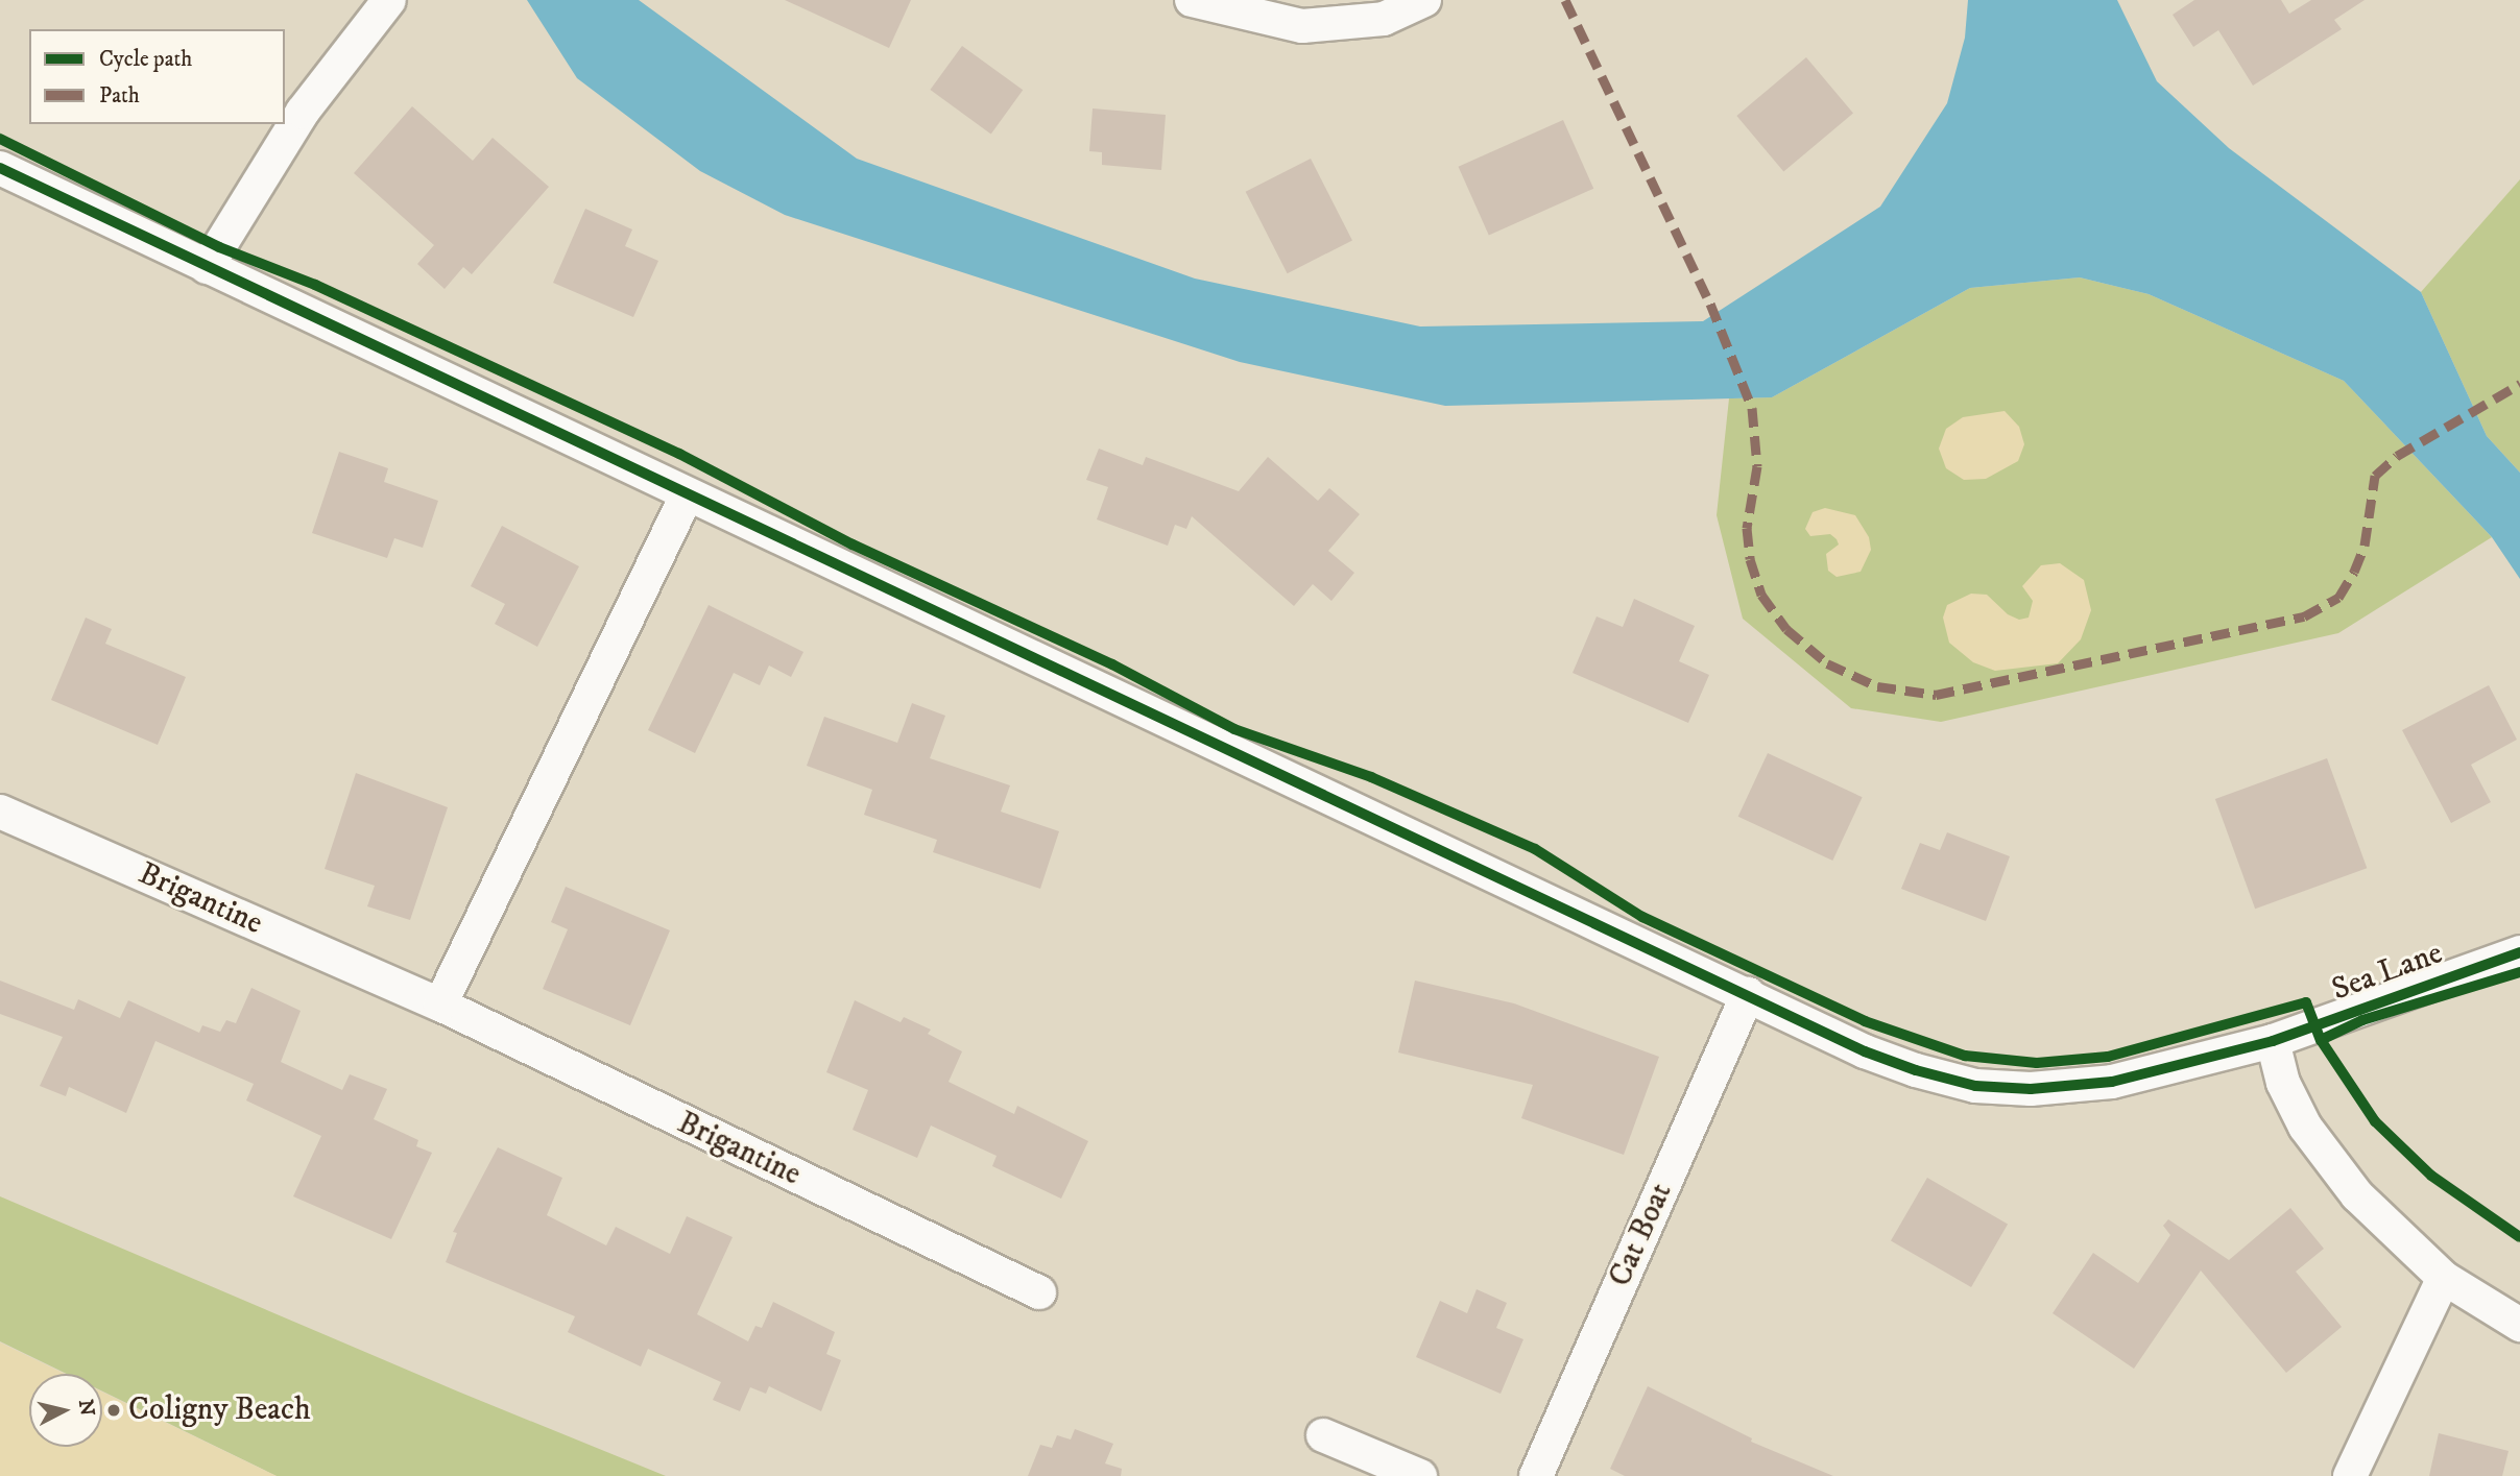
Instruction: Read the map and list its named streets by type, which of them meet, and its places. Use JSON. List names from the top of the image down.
{
  "streets": {
    "street": ["Brigantine", "Sea Lane", "Cat Boat"]
  },
  "crossings": [
    ["Sea Lane", "Cat Boat"]
  ],
  "places": ["Coligny Beach"],
  "legend": ["Cycle path", "Path"],
  "north": "right"
}
